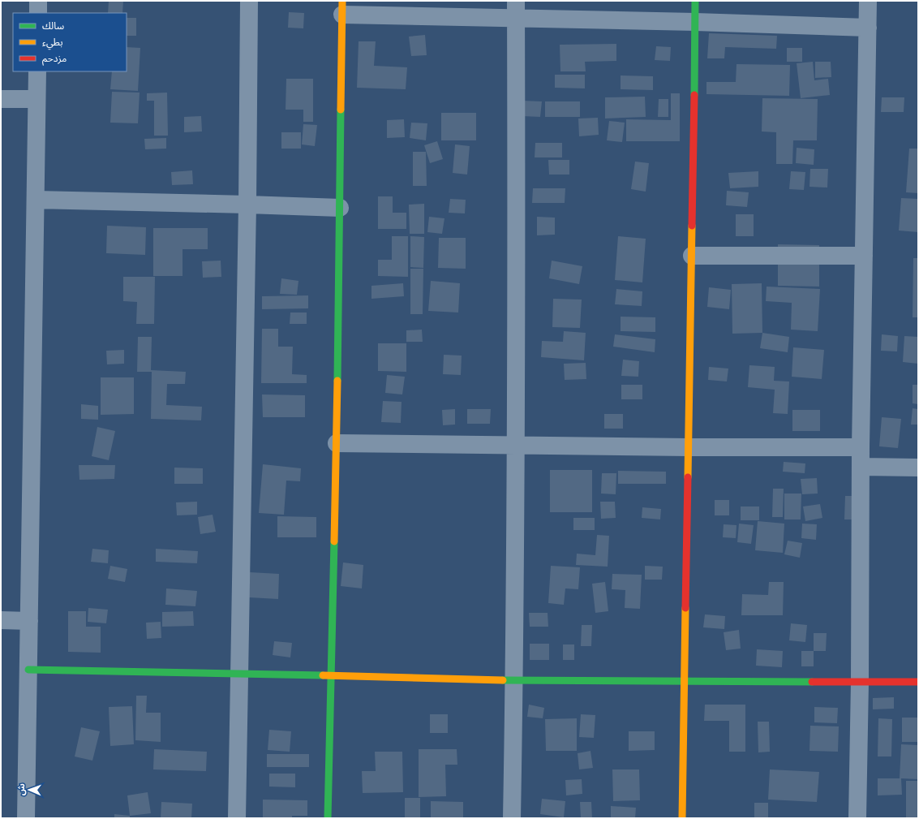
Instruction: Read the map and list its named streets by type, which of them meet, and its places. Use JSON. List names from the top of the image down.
{
  "legend": ["سالك", "بطيء", "مزدحم"],
  "north": "left"
}
